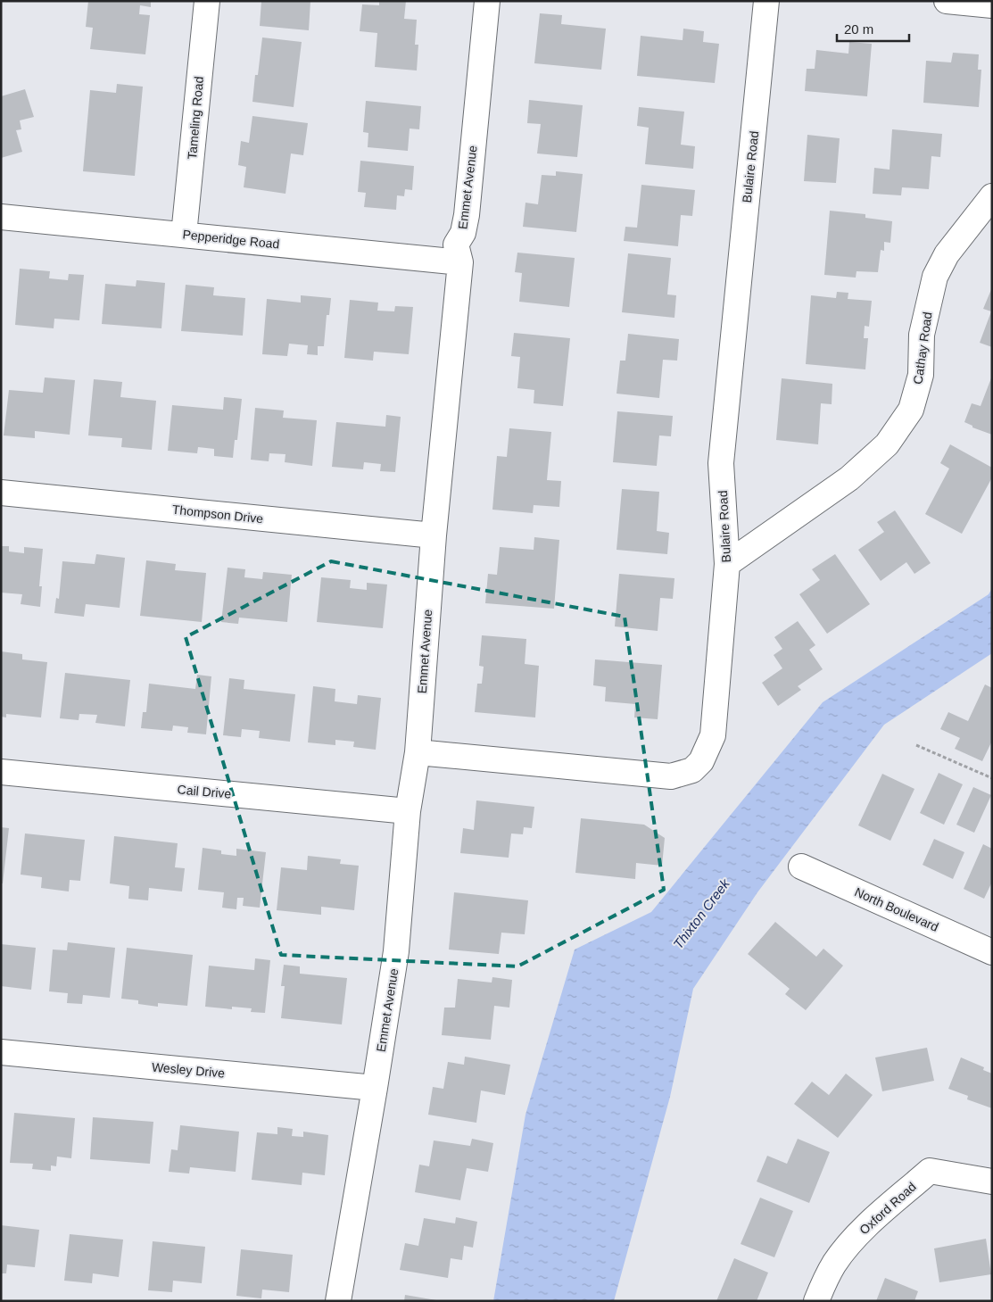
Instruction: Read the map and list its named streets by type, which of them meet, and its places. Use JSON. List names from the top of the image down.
{
  "streets": {
    "street": [
      "Tameling Road",
      "Bulaire Road",
      "Emmet Avenue",
      "Pepperidge Road",
      "Cathay Road",
      "Thompson Drive",
      "Cail Drive",
      "North Boulevard",
      "Wesley Drive",
      "Oxford Road"
    ]
  },
  "crossings": [
    ["Tameling Road", "Pepperidge Road"],
    ["Bulaire Road", "Emmet Avenue"],
    ["Bulaire Road", "Cathay Road"],
    ["Emmet Avenue", "Pepperidge Road"],
    ["Emmet Avenue", "Thompson Drive"],
    ["Emmet Avenue", "Cail Drive"],
    ["Emmet Avenue", "Wesley Drive"]
  ],
  "water": ["Thixton Creek"],
  "scale_bar": "20 m"
}
